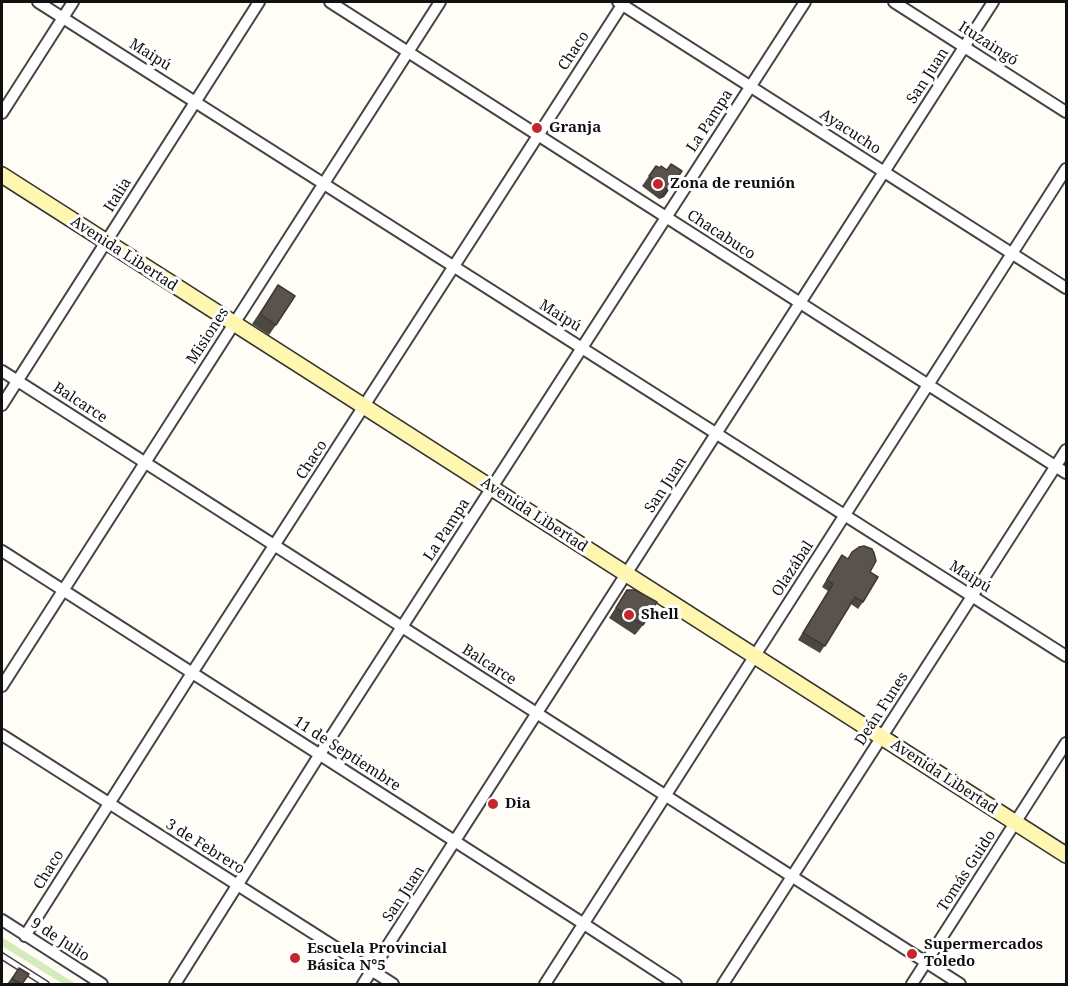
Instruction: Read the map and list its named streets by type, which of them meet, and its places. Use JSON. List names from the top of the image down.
{
  "streets": {
    "main road": ["Avenida Libertad"],
    "street": [
      "Ituzaingó",
      "Chaco",
      "Maipú",
      "San Juan",
      "La Pampa",
      "Ayacucho",
      "Italia",
      "Chacabuco",
      "Misiones",
      "Balcarce",
      "Olazábal",
      "Deán Funes",
      "11 de Septiembre",
      "3 de Febrero",
      "Tomás Guido",
      "9 de Julio"
    ]
  },
  "crossings": [
    ["Ituzaingó", "San Juan"],
    ["Chaco", "Maipú"],
    ["Chaco", "Ayacucho"],
    ["Chaco", "Chacabuco"],
    ["Chaco", "Avenida Libertad"],
    ["Chaco", "Balcarce"],
    ["Chaco", "11 de Septiembre"],
    ["Chaco", "3 de Febrero"],
    ["Chaco", "9 de Julio"],
    ["Maipú", "San Juan"],
    ["Maipú", "La Pampa"],
    ["Maipú", "Italia"],
    ["Maipú", "Misiones"],
    ["Maipú", "Olazábal"],
    ["Maipú", "Deán Funes"],
    ["San Juan", "Ayacucho"],
    ["San Juan", "Chacabuco"],
    ["San Juan", "Avenida Libertad"],
    ["San Juan", "Balcarce"],
    ["San Juan", "11 de Septiembre"],
    ["San Juan", "3 de Febrero"],
    ["La Pampa", "Ayacucho"],
    ["La Pampa", "Chacabuco"],
    ["La Pampa", "Avenida Libertad"],
    ["La Pampa", "Balcarce"],
    ["La Pampa", "11 de Septiembre"],
    ["La Pampa", "3 de Febrero"],
    ["Ayacucho", "Olazábal"],
    ["Italia", "Avenida Libertad"],
    ["Italia", "Balcarce"],
    ["Chacabuco", "Misiones"],
    ["Chacabuco", "Olazábal"],
    ["Chacabuco", "Deán Funes"],
    ["Avenida Libertad", "Misiones"],
    ["Avenida Libertad", "Olazábal"],
    ["Avenida Libertad", "Deán Funes"],
    ["Avenida Libertad", "Tomás Guido"],
    ["Misiones", "Balcarce"],
    ["Misiones", "11 de Septiembre"],
    ["Balcarce", "Olazábal"],
    ["Balcarce", "Deán Funes"],
    ["Balcarce", "Tomás Guido"],
    ["Olazábal", "11 de Septiembre"]
  ],
  "places": [
    "Granja",
    "Zona de reunión",
    "Shell",
    "Dia",
    "Supermercados Toledo",
    "Escuela Provincial Básica N°5"
  ]
}
